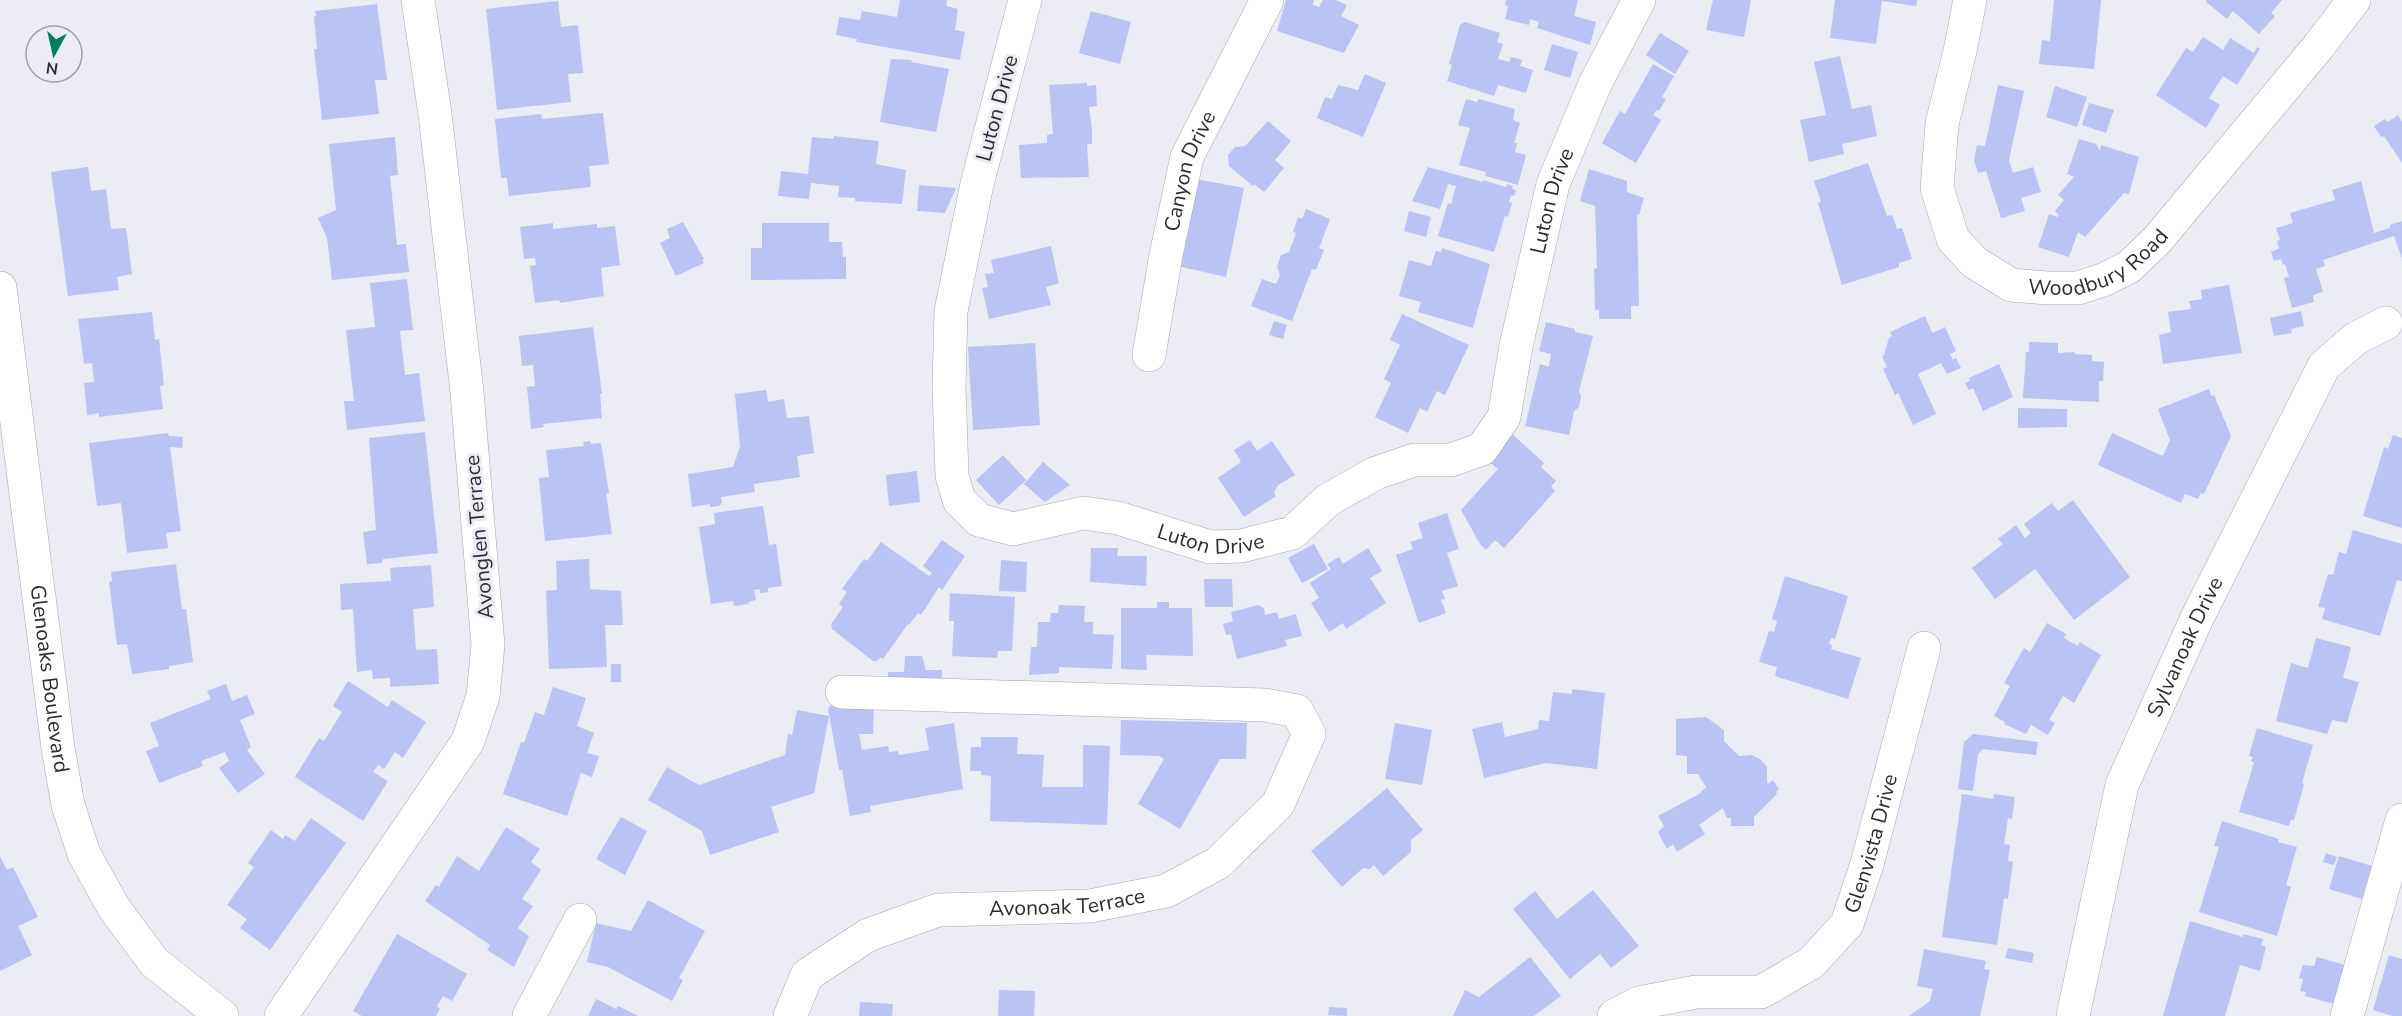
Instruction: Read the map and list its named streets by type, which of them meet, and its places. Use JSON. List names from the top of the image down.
{
  "streets": {
    "street": [
      "Luton Drive",
      "Canyon Drive",
      "Woodbury Road",
      "Avonglen Terrace",
      "Sylvanoak Drive",
      "Glenoaks Boulevard",
      "Glenvista Drive",
      "Avonoak Terrace"
    ]
  },
  "north": "bottom"
}
